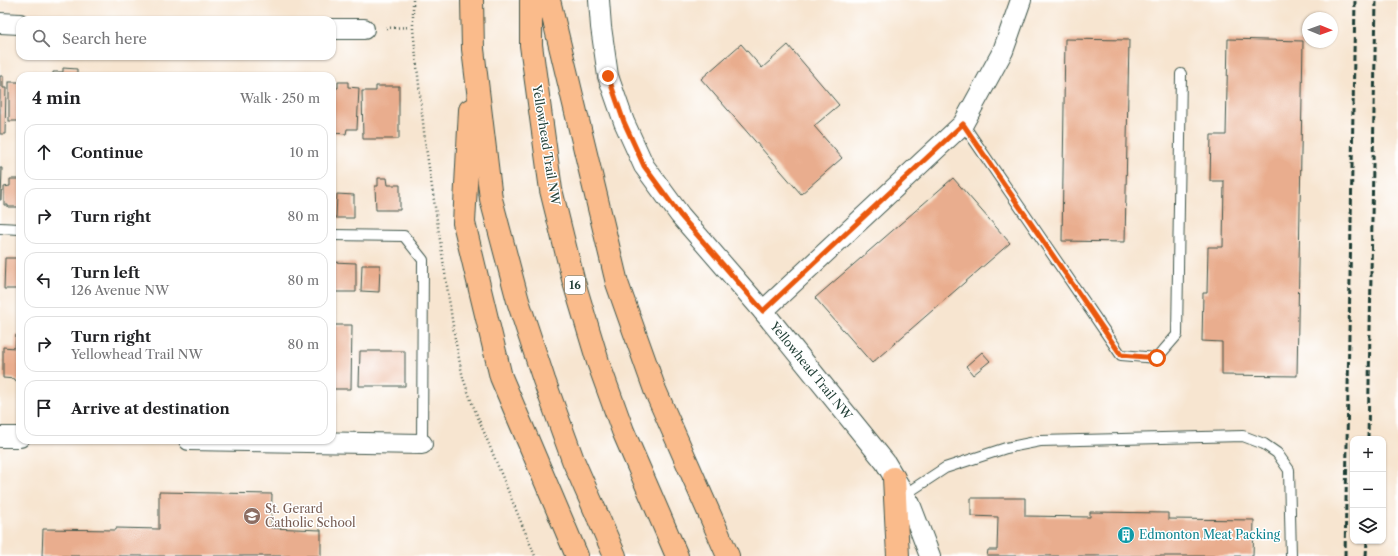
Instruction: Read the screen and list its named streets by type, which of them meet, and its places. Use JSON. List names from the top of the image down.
{
  "streets": {
    "highway": ["Yellowhead Trail NW", "16"]
  },
  "places": {
    "school or university": ["St. Gerard Catholic School"],
    "building": ["Edmonton Meat Packing"]
  },
  "north": "right",
  "page": {
    "search": "Search here",
    "heading": ["4 min", "Walk · 250 m"],
    "list": [
      ["Continue", "10 m"],
      ["Turn right", "80 m"],
      ["Turn left", "126 Avenue NW", "80 m"],
      ["Turn right", "Yellowhead Trail NW", "80 m"],
      "Arrive at destination"
    ],
    "map_buttons": ["+", "−"]
  }
}
